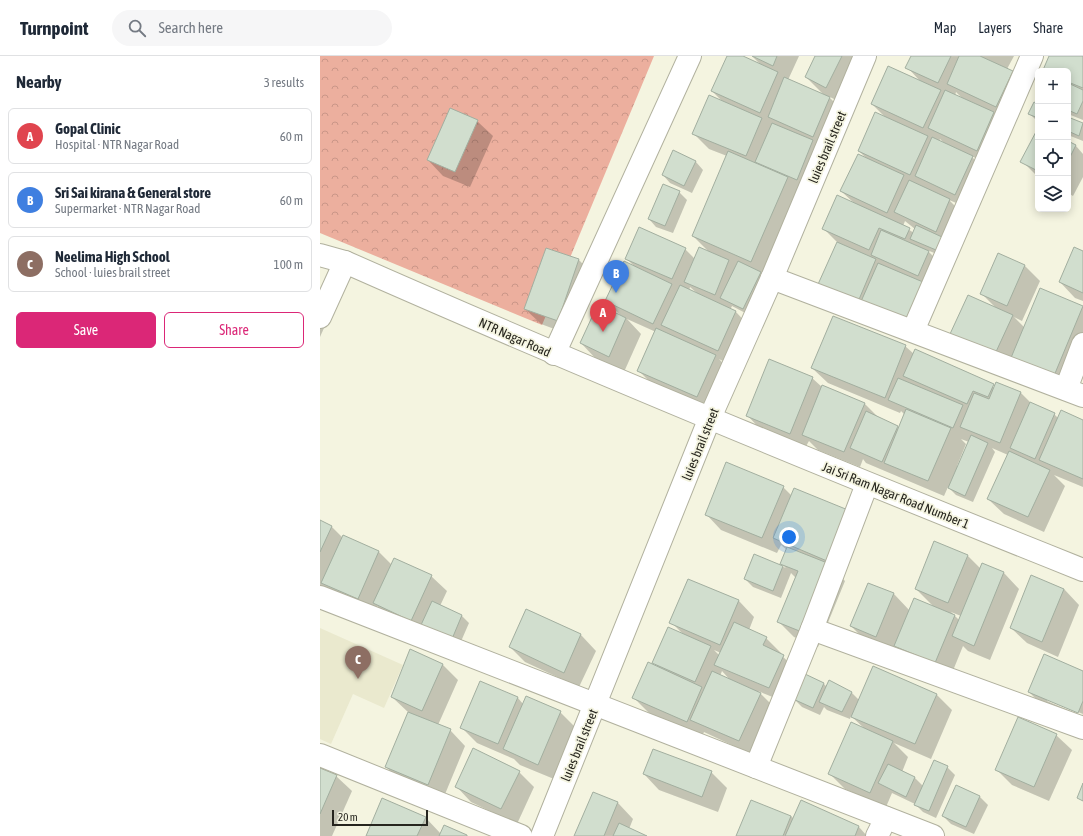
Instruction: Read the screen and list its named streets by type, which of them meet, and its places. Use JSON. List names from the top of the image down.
{
  "streets": {
    "street": ["luies brail street", "NTR Nagar Road", "Jai Sri Ram Nagar Road Number 1"]
  },
  "crossings": [
    ["luies brail street", "NTR Nagar Road"],
    ["luies brail street", "Jai Sri Ram Nagar Road Number 1"],
    ["NTR Nagar Road", "Jai Sri Ram Nagar Road Number 1"]
  ],
  "scale_bar": "20 m",
  "page": {
    "header": "Turnpoint",
    "search": "Search here",
    "nav": ["Map", "Layers", "Share"],
    "heading": ["Nearby", "3 results"],
    "map_buttons": ["+", "−"],
    "list": [
      {
        "mark": "A",
        "name": "Gopal Clinic",
        "note": "Hospital · NTR Nagar Road",
        "value": "60 m"
      },
      {
        "mark": "B",
        "name": "Sri Sai kirana & General store",
        "note": "Supermarket · NTR Nagar Road",
        "value": "60 m"
      },
      {
        "mark": "C",
        "name": "Neelima High School",
        "note": "School · luies brail street",
        "value": "100 m"
      }
    ],
    "pins": ["B", "A", "C"],
    "buttons": ["Save", "Share"],
    "scale": "20 m"
  }
}
